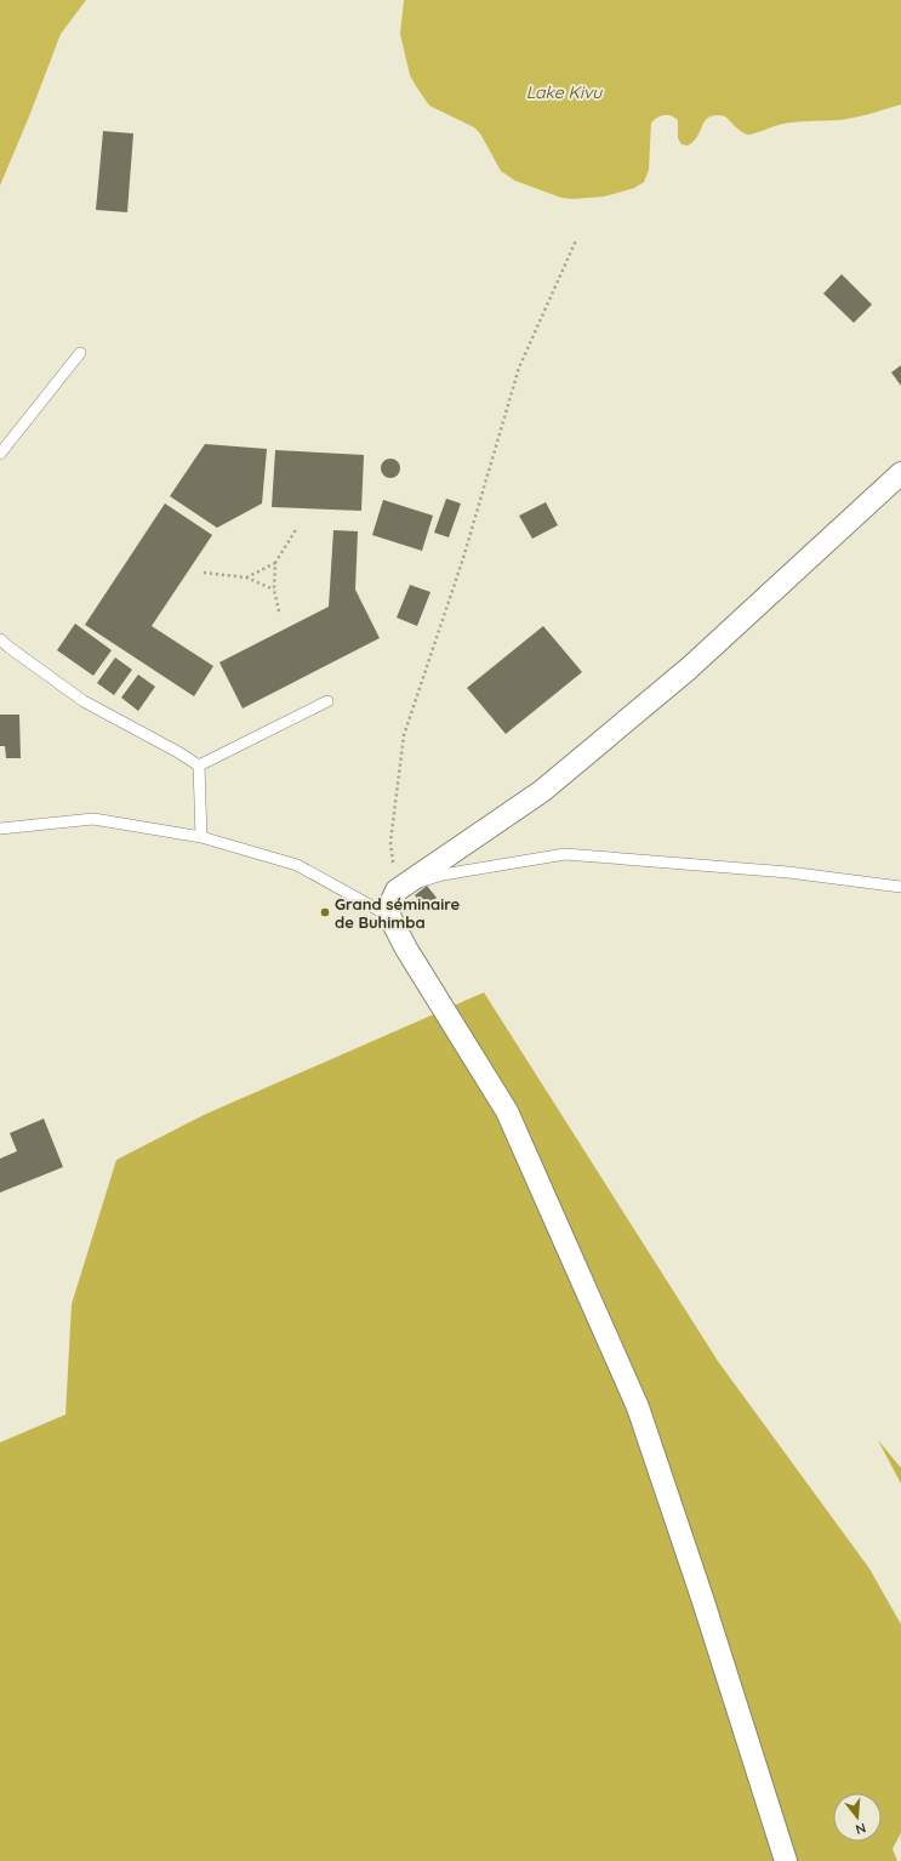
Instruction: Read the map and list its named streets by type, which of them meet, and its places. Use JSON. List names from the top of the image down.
{
  "water": ["Lake Kivu"],
  "places": ["Grand séminaire de Buhimba"],
  "north": "bottom"
}
